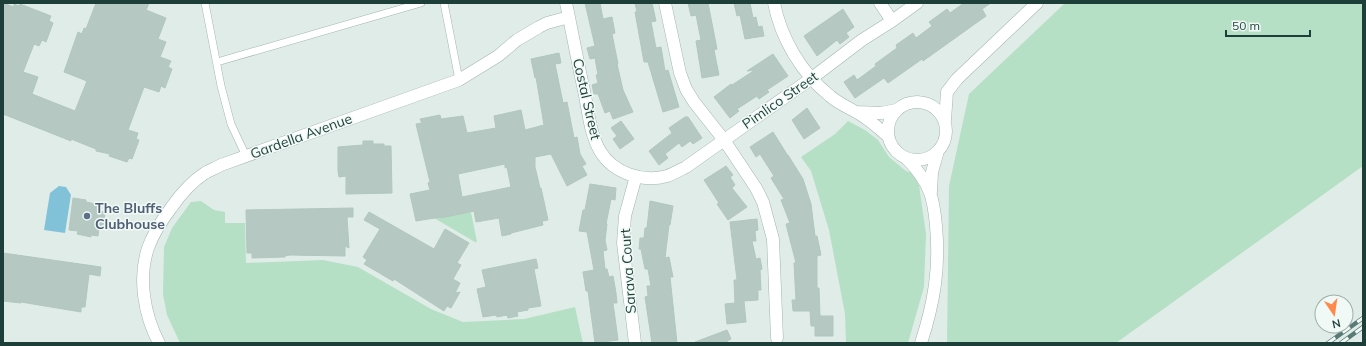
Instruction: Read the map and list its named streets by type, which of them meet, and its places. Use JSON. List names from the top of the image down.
{
  "streets": {
    "street": [
      "Costal Street",
      "Pimlico Street",
      "Gardella Avenue",
      "Sarava Court"
    ]
  },
  "crossings": [
    ["Costal Street", "Pimlico Street"],
    ["Costal Street", "Gardella Avenue"],
    ["Costal Street", "Sarava Court"],
    ["Pimlico Street", "Sarava Court"]
  ],
  "places": ["The Bluffs Clubhouse"],
  "scale_bar": "50 m",
  "north": "bottom"
}
